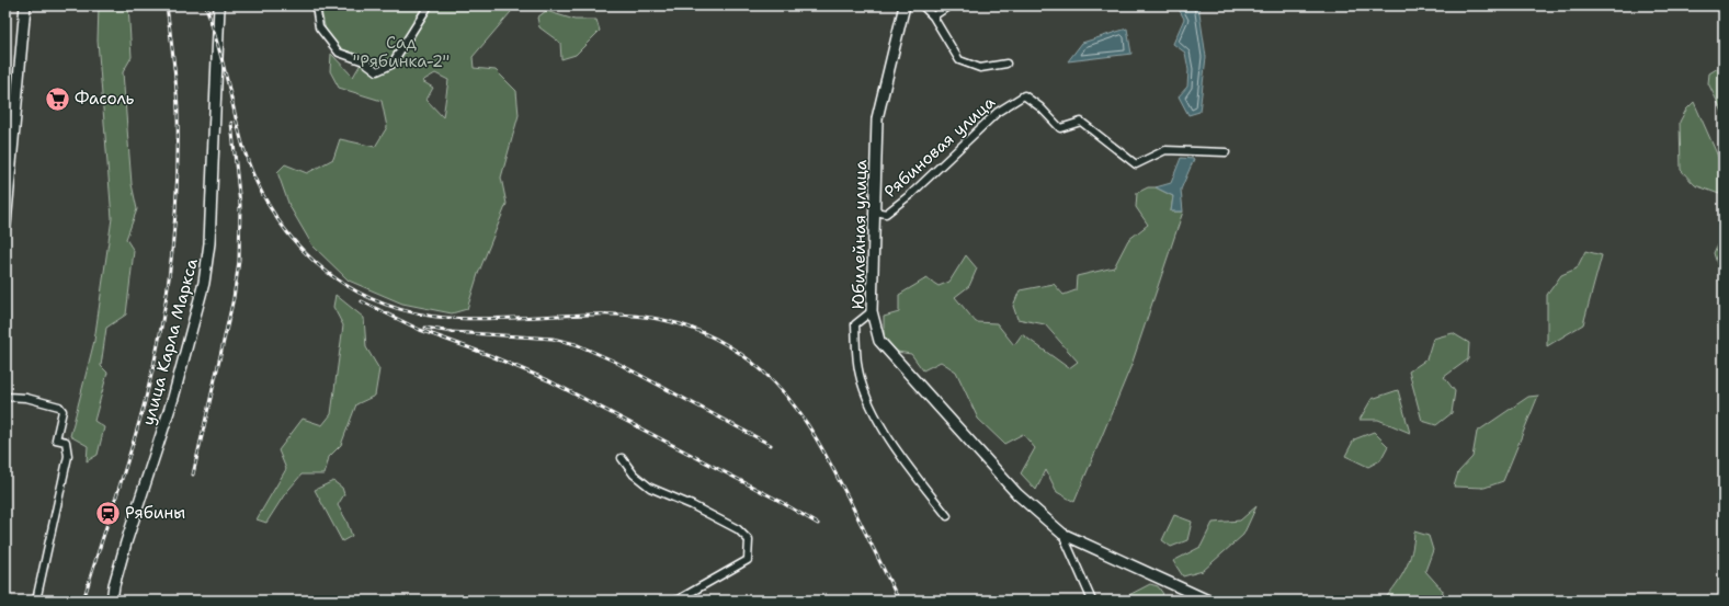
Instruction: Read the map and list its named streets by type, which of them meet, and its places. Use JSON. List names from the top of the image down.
{
  "streets": {
    "main road": ["Юбилейная улица", "улица Карла Маркса"],
    "street": ["Рябиновая улица"]
  },
  "crossings": [
    ["Рябиновая улица", "Юбилейная улица"]
  ],
  "parks": ["Сад \"Рябинка-2\""],
  "places": {
    "supermarket": ["Фасоль"],
    "station": ["Рябины"]
  }
}
